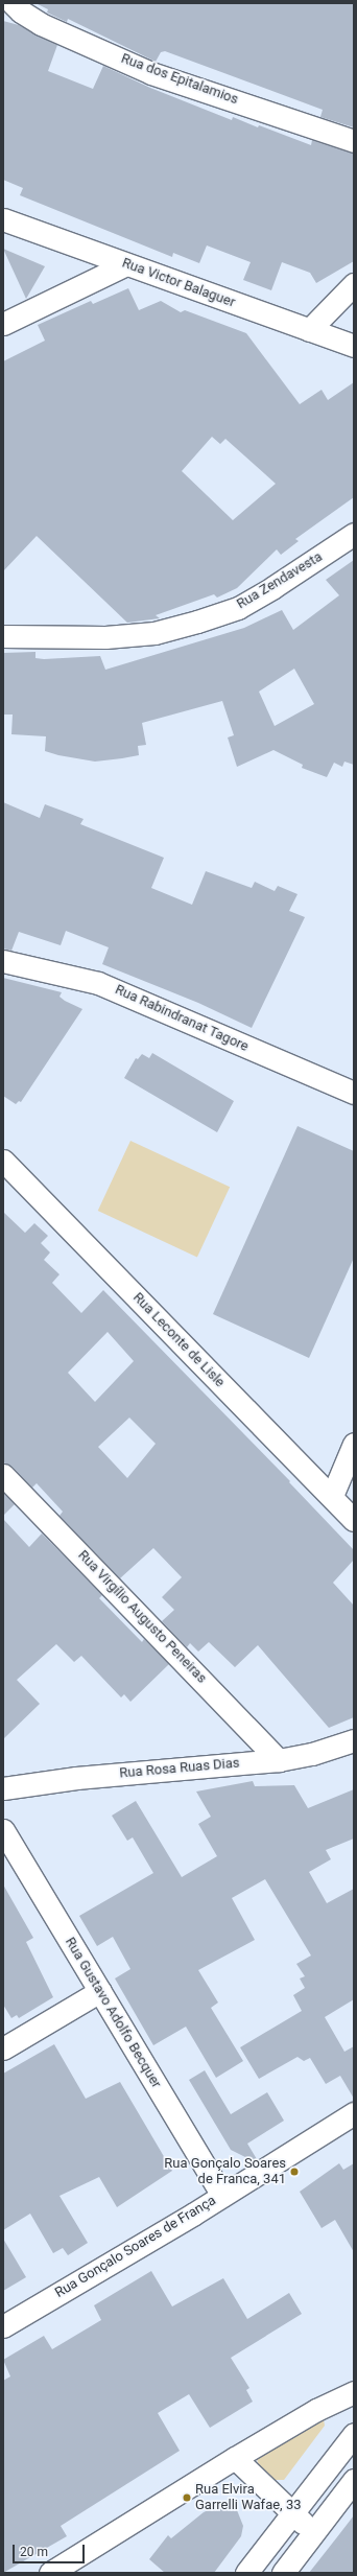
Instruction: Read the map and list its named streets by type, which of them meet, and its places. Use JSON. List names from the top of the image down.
{
  "streets": {
    "street": [
      "Rua dos Epitalamios",
      "Rua Victor Balaguer",
      "Rua Zendavesta",
      "Rua Rabindranat Tagore",
      "Rua Leconte de Lisle",
      "Rua Virgílio Augusto Peneiras",
      "Rua Rosa Ruas Dias",
      "Rua Gustavo Adolfo Becquer",
      "Rua Gonçalo Soares de França"
    ]
  },
  "crossings": [
    ["Rua Virgílio Augusto Peneiras", "Rua Rosa Ruas Dias"],
    ["Rua Gustavo Adolfo Becquer", "Rua Gonçalo Soares de França"]
  ],
  "places": ["Rua Gonçalo Soares de Franca, 341", "Rua Elvira Garrelli Wafae, 33"],
  "scale_bar": "20 m"
}
